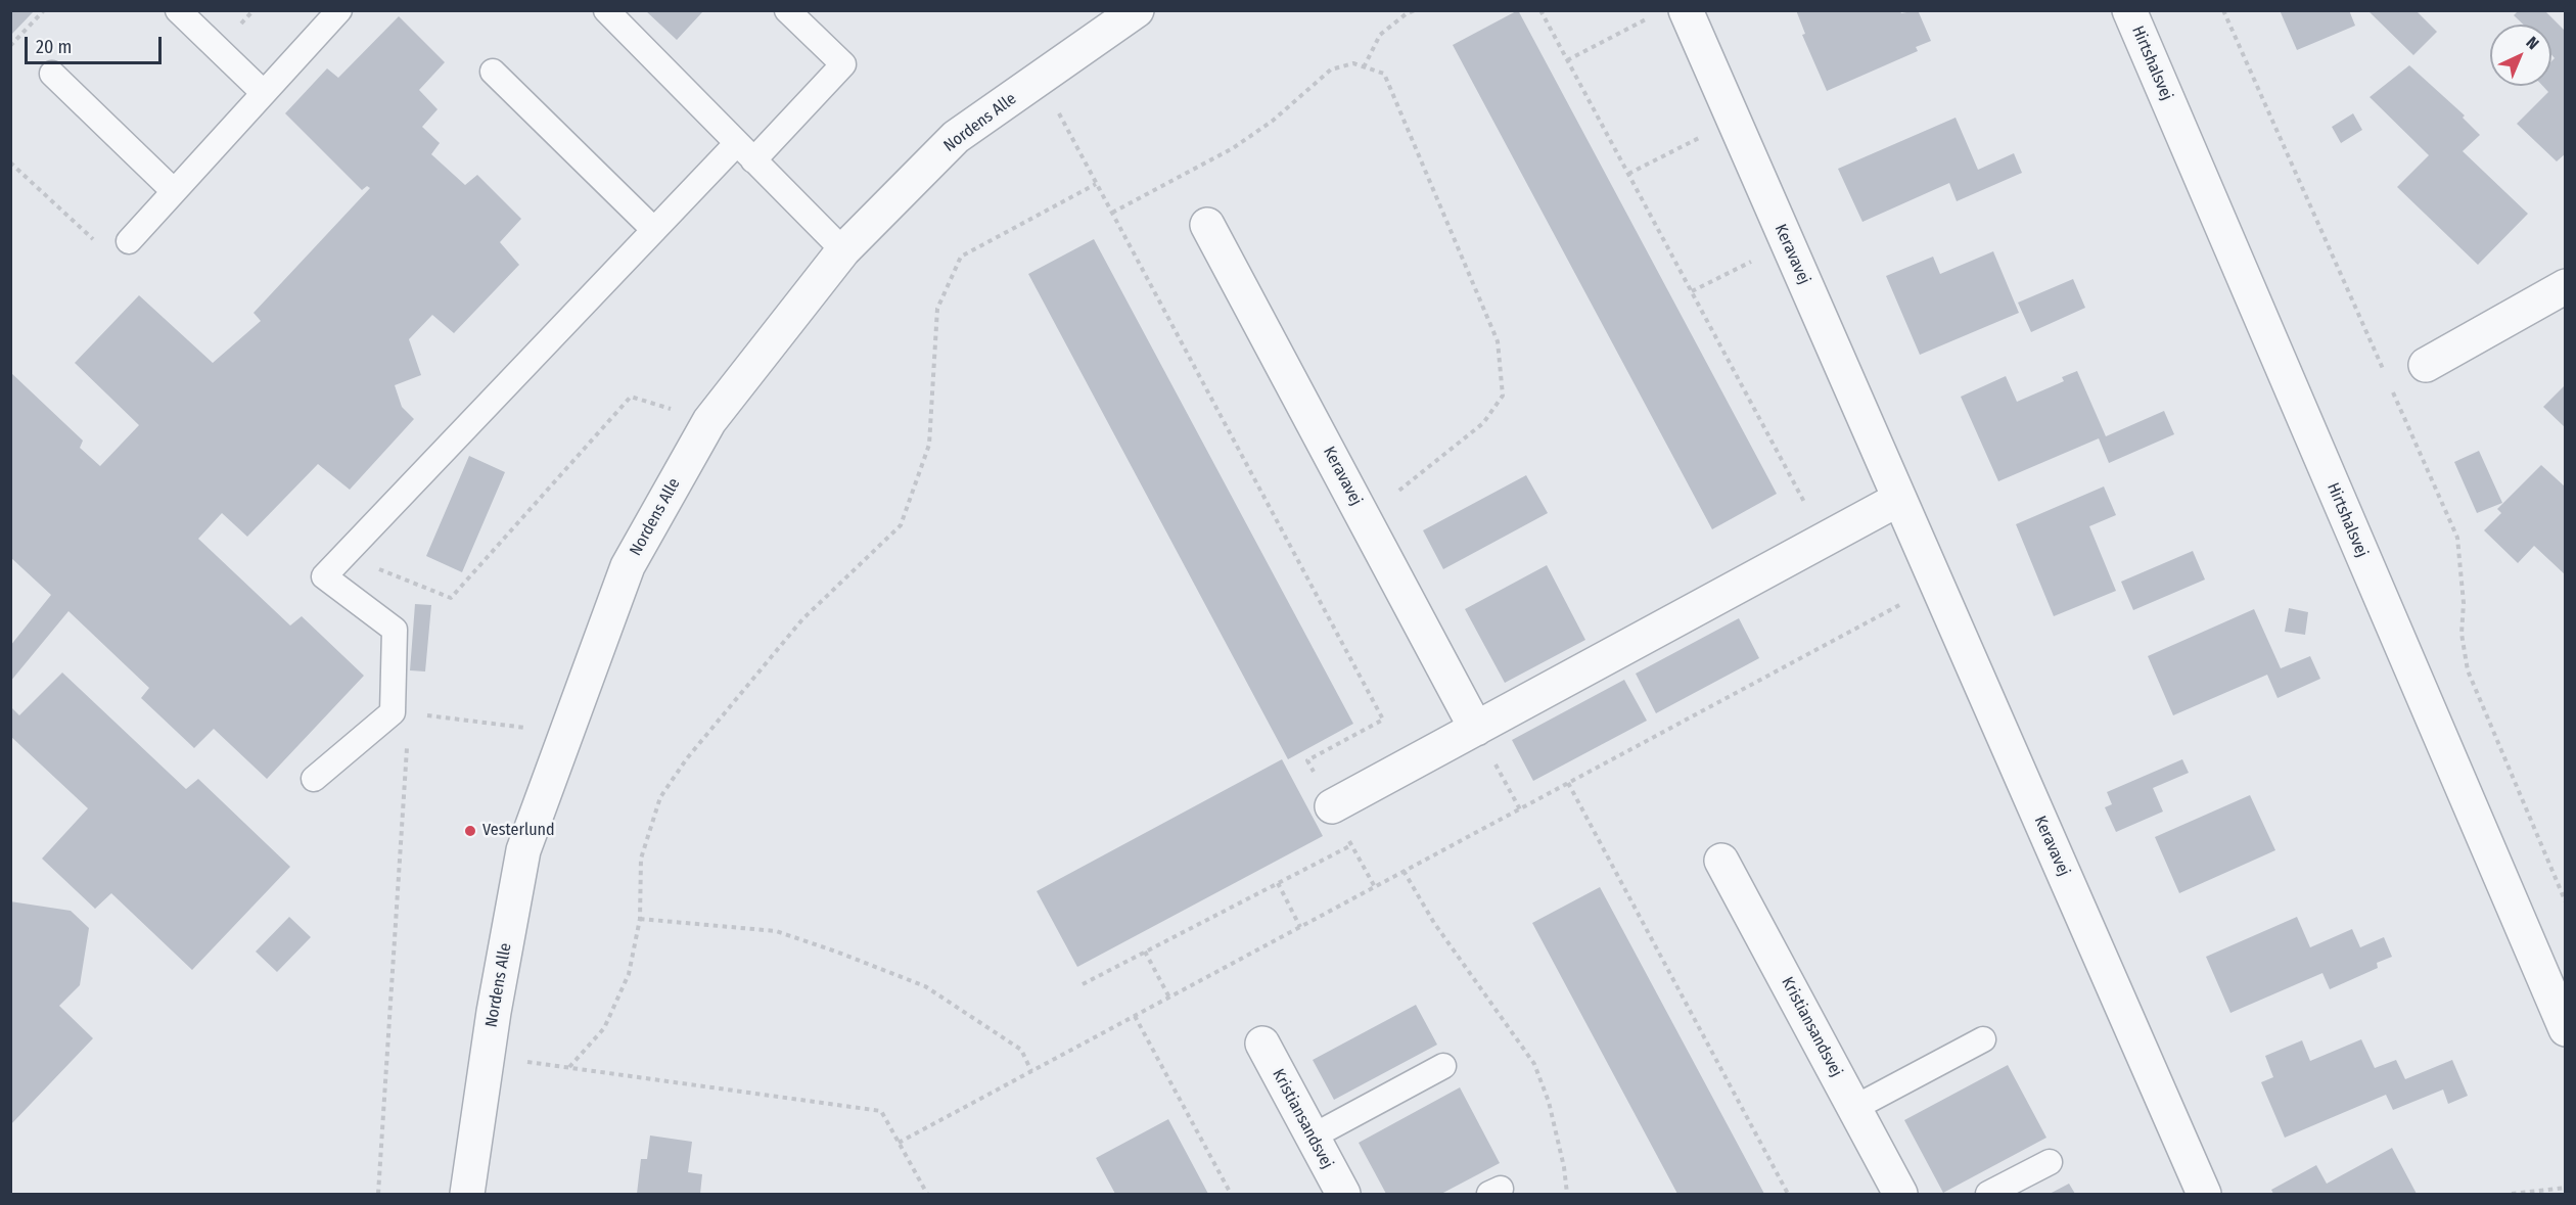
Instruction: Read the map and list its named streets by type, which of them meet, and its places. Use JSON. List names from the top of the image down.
{
  "streets": {
    "street": [
      "Hirtshalsvej",
      "Nordens Alle",
      "Keravavej",
      "Kristiansandsvej"
    ]
  },
  "places": ["Vesterlund"],
  "scale_bar": "20 m",
  "north": "top right"
}
